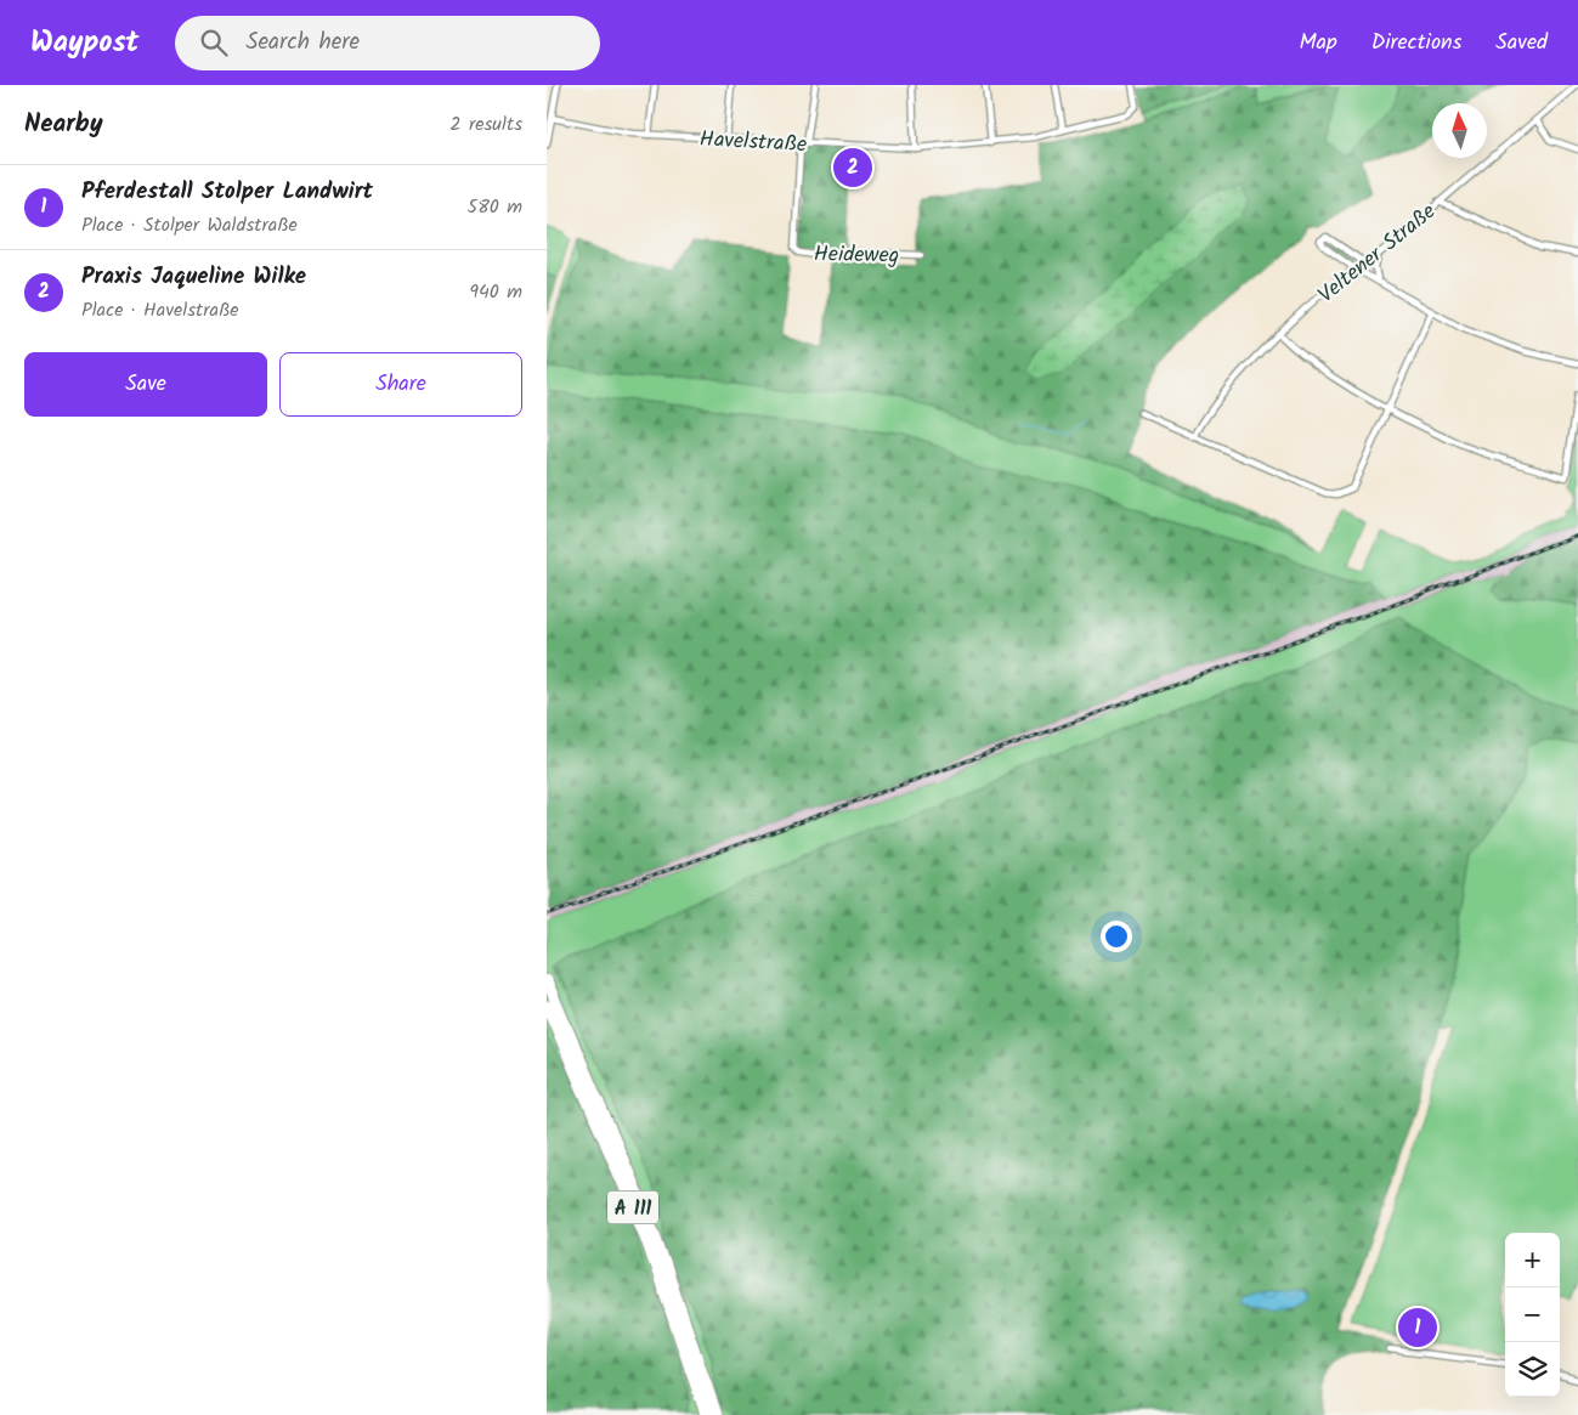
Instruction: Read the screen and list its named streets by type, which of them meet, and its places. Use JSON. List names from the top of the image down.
{
  "streets": {
    "highway": ["A 111"],
    "street": ["Havelstraße", "Veltener Straße", "Heideweg"]
  },
  "crossings": [
    ["Havelstraße", "Heideweg"]
  ],
  "north": "top",
  "page": {
    "header": "Waypost",
    "search": "Search here",
    "nav": ["Map", "Directions", "Saved"],
    "heading": ["Nearby", "2 results"],
    "pins": ["2", "1"],
    "list": [
      {
        "mark": "1",
        "name": "Pferdestall Stolper Landwirt",
        "note": "Place · Stolper Waldstraße",
        "value": "580 m"
      },
      {
        "mark": "2",
        "name": "Praxis Jaqueline Wilke",
        "note": "Place · Havelstraße",
        "value": "940 m"
      }
    ],
    "buttons": ["Save", "Share"],
    "map_buttons": ["+", "−"]
  }
}
